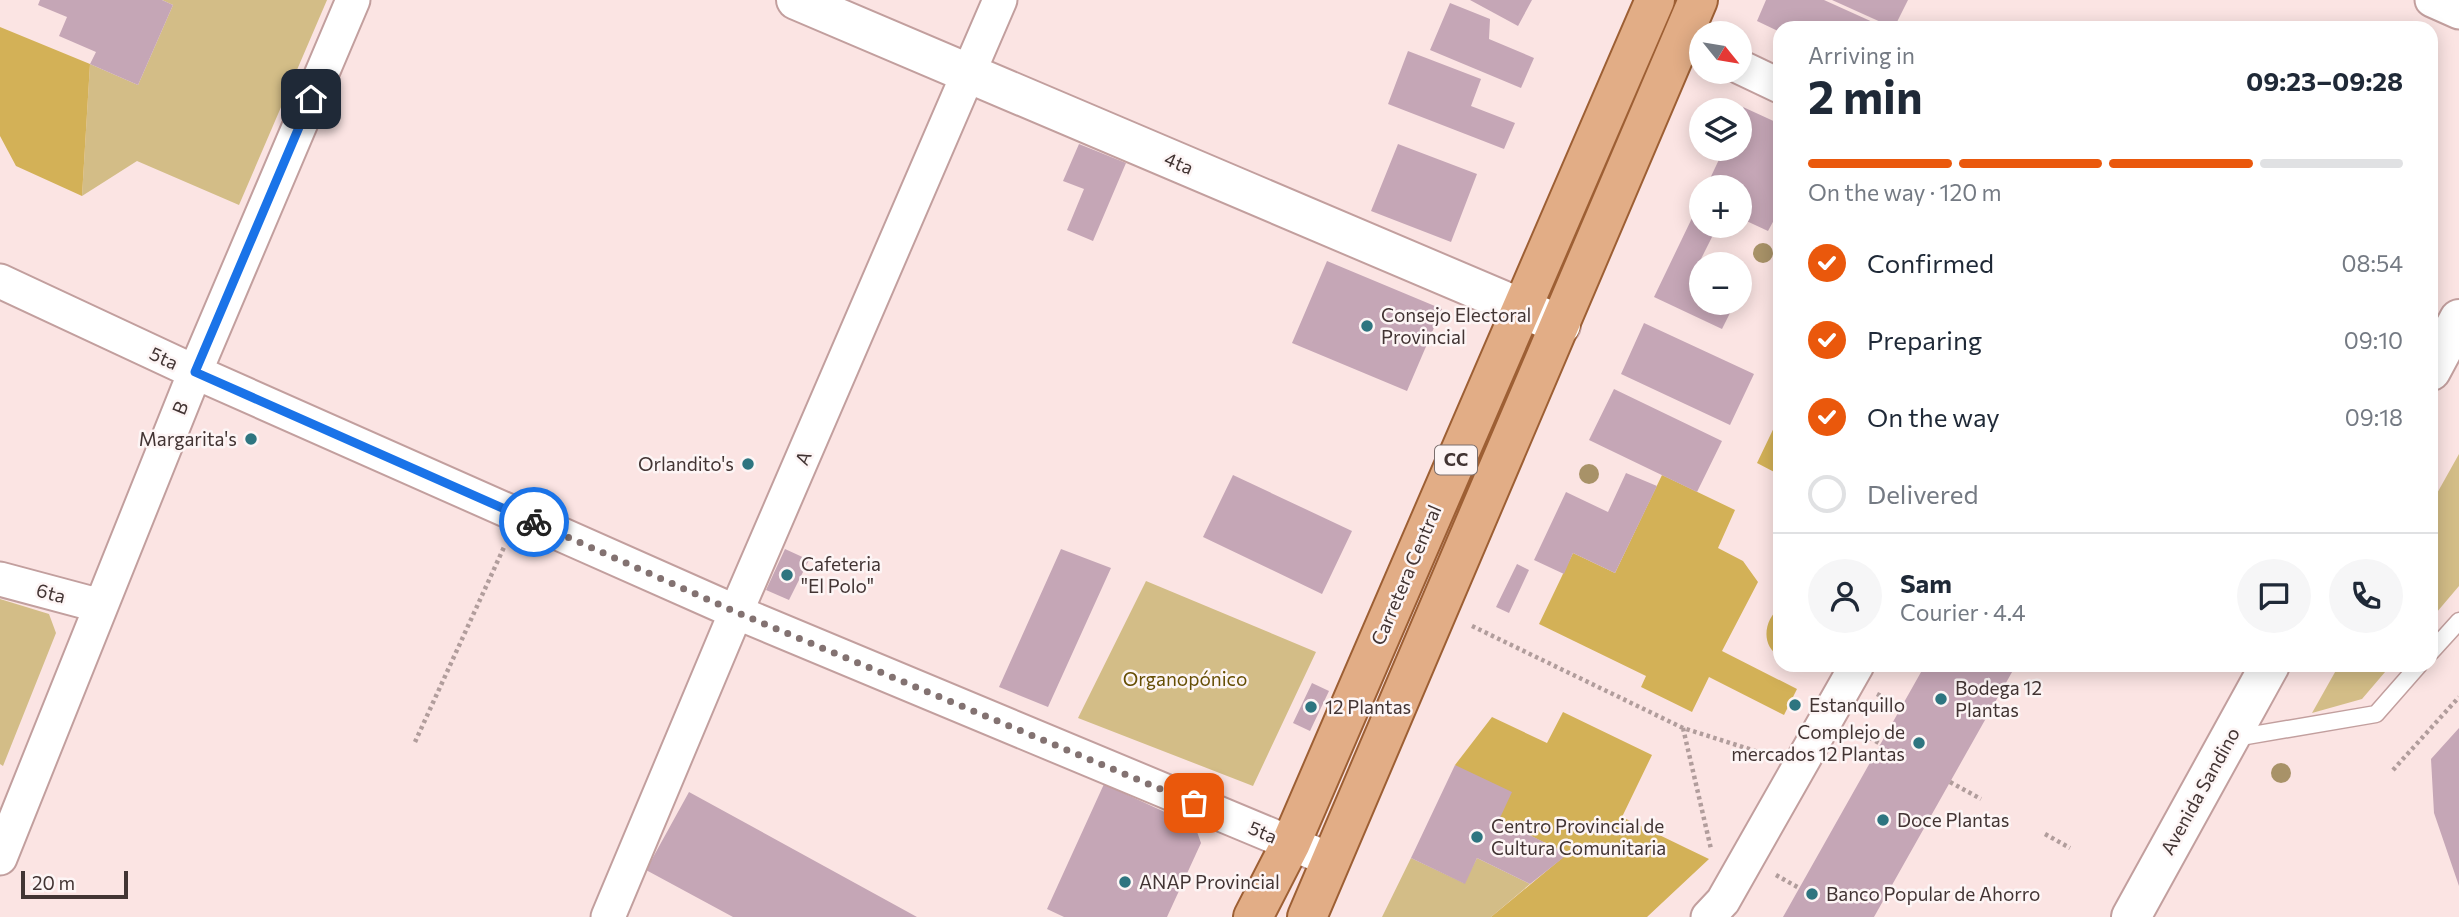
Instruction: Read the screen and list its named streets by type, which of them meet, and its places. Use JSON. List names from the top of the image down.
{
  "streets": {
    "main road": ["CC", "Carretera Central"],
    "street": [
      "4ta",
      "5ta",
      "B",
      "A",
      "6ta",
      "Avenida Sandino"
    ]
  },
  "crossings": [
    ["4ta", "A"],
    ["4ta", "CC"],
    ["4ta", "Carretera Central"],
    ["5ta", "B"],
    ["5ta", "A"],
    ["5ta", "CC"],
    ["5ta", "Carretera Central"],
    ["B", "6ta"]
  ],
  "parks": ["Organopónico"],
  "places": [
    "Consejo Electoral Provincial",
    "Margarita's",
    "Orlandito's",
    "Cafeteria \"El Polo\"",
    "Bodega 12 Plantas",
    "Estanquillo",
    "12 Plantas",
    "Complejo de mercados 12 Plantas",
    "Doce Plantas",
    "Centro Provincial de Cultura Comunitaria",
    "ANAP Provincial",
    "Banco Popular de Ahorro"
  ],
  "scale_bar": "20 m",
  "north": "bottom right",
  "page": {
    "map_buttons": ["+", "−"],
    "heading": ["2 min", "Arriving in", "09:23–09:28"],
    "panel": ["Sam", "Courier · 4.4"],
    "bar": "On the way · 120 m",
    "list": [
      ["Confirmed", "08:54"],
      ["Preparing", "09:10"],
      ["On the way", "09:18"],
      "Delivered"
    ],
    "scale": "20 m"
  }
}
